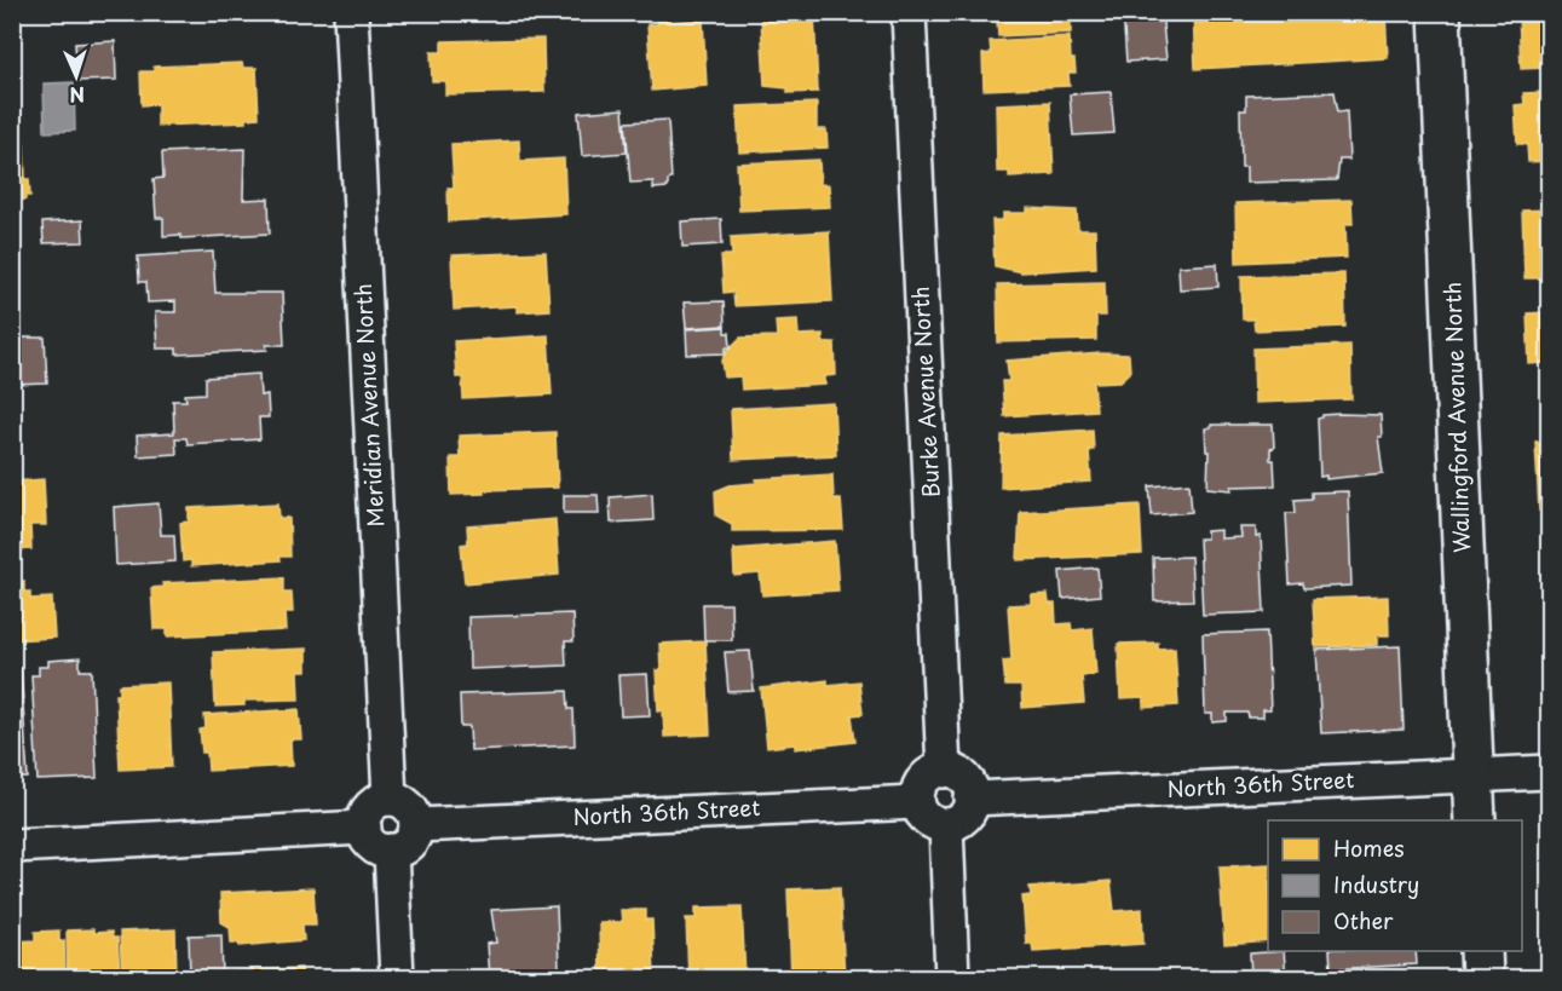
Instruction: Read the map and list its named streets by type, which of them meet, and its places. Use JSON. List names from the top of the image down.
{
  "streets": {
    "street": [
      "Burke Avenue North",
      "Meridian Avenue North",
      "Wallingford Avenue North",
      "North 36th Street"
    ]
  },
  "crossings": [
    ["Burke Avenue North", "North 36th Street"],
    ["Meridian Avenue North", "North 36th Street"],
    ["Wallingford Avenue North", "North 36th Street"]
  ],
  "legend": ["Homes", "Industry", "Other"],
  "north": "bottom"
}
